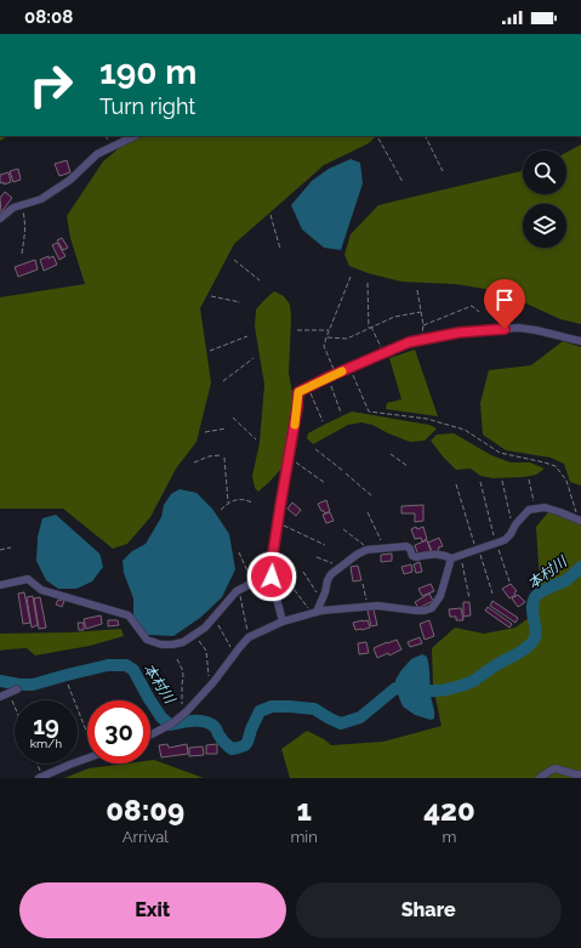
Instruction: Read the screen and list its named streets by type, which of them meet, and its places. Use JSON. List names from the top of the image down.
{
  "water": ["本村川"],
  "page": {
    "status": "08:08",
    "turn": ["190 m", "Turn right"],
    "speed": "19 km/h",
    "limit": "30",
    "eta": [
      "08:09",
      "Arrival",
      "1",
      "min",
      "420",
      "m"
    ],
    "buttons": ["Exit", "Share"]
  }
}
